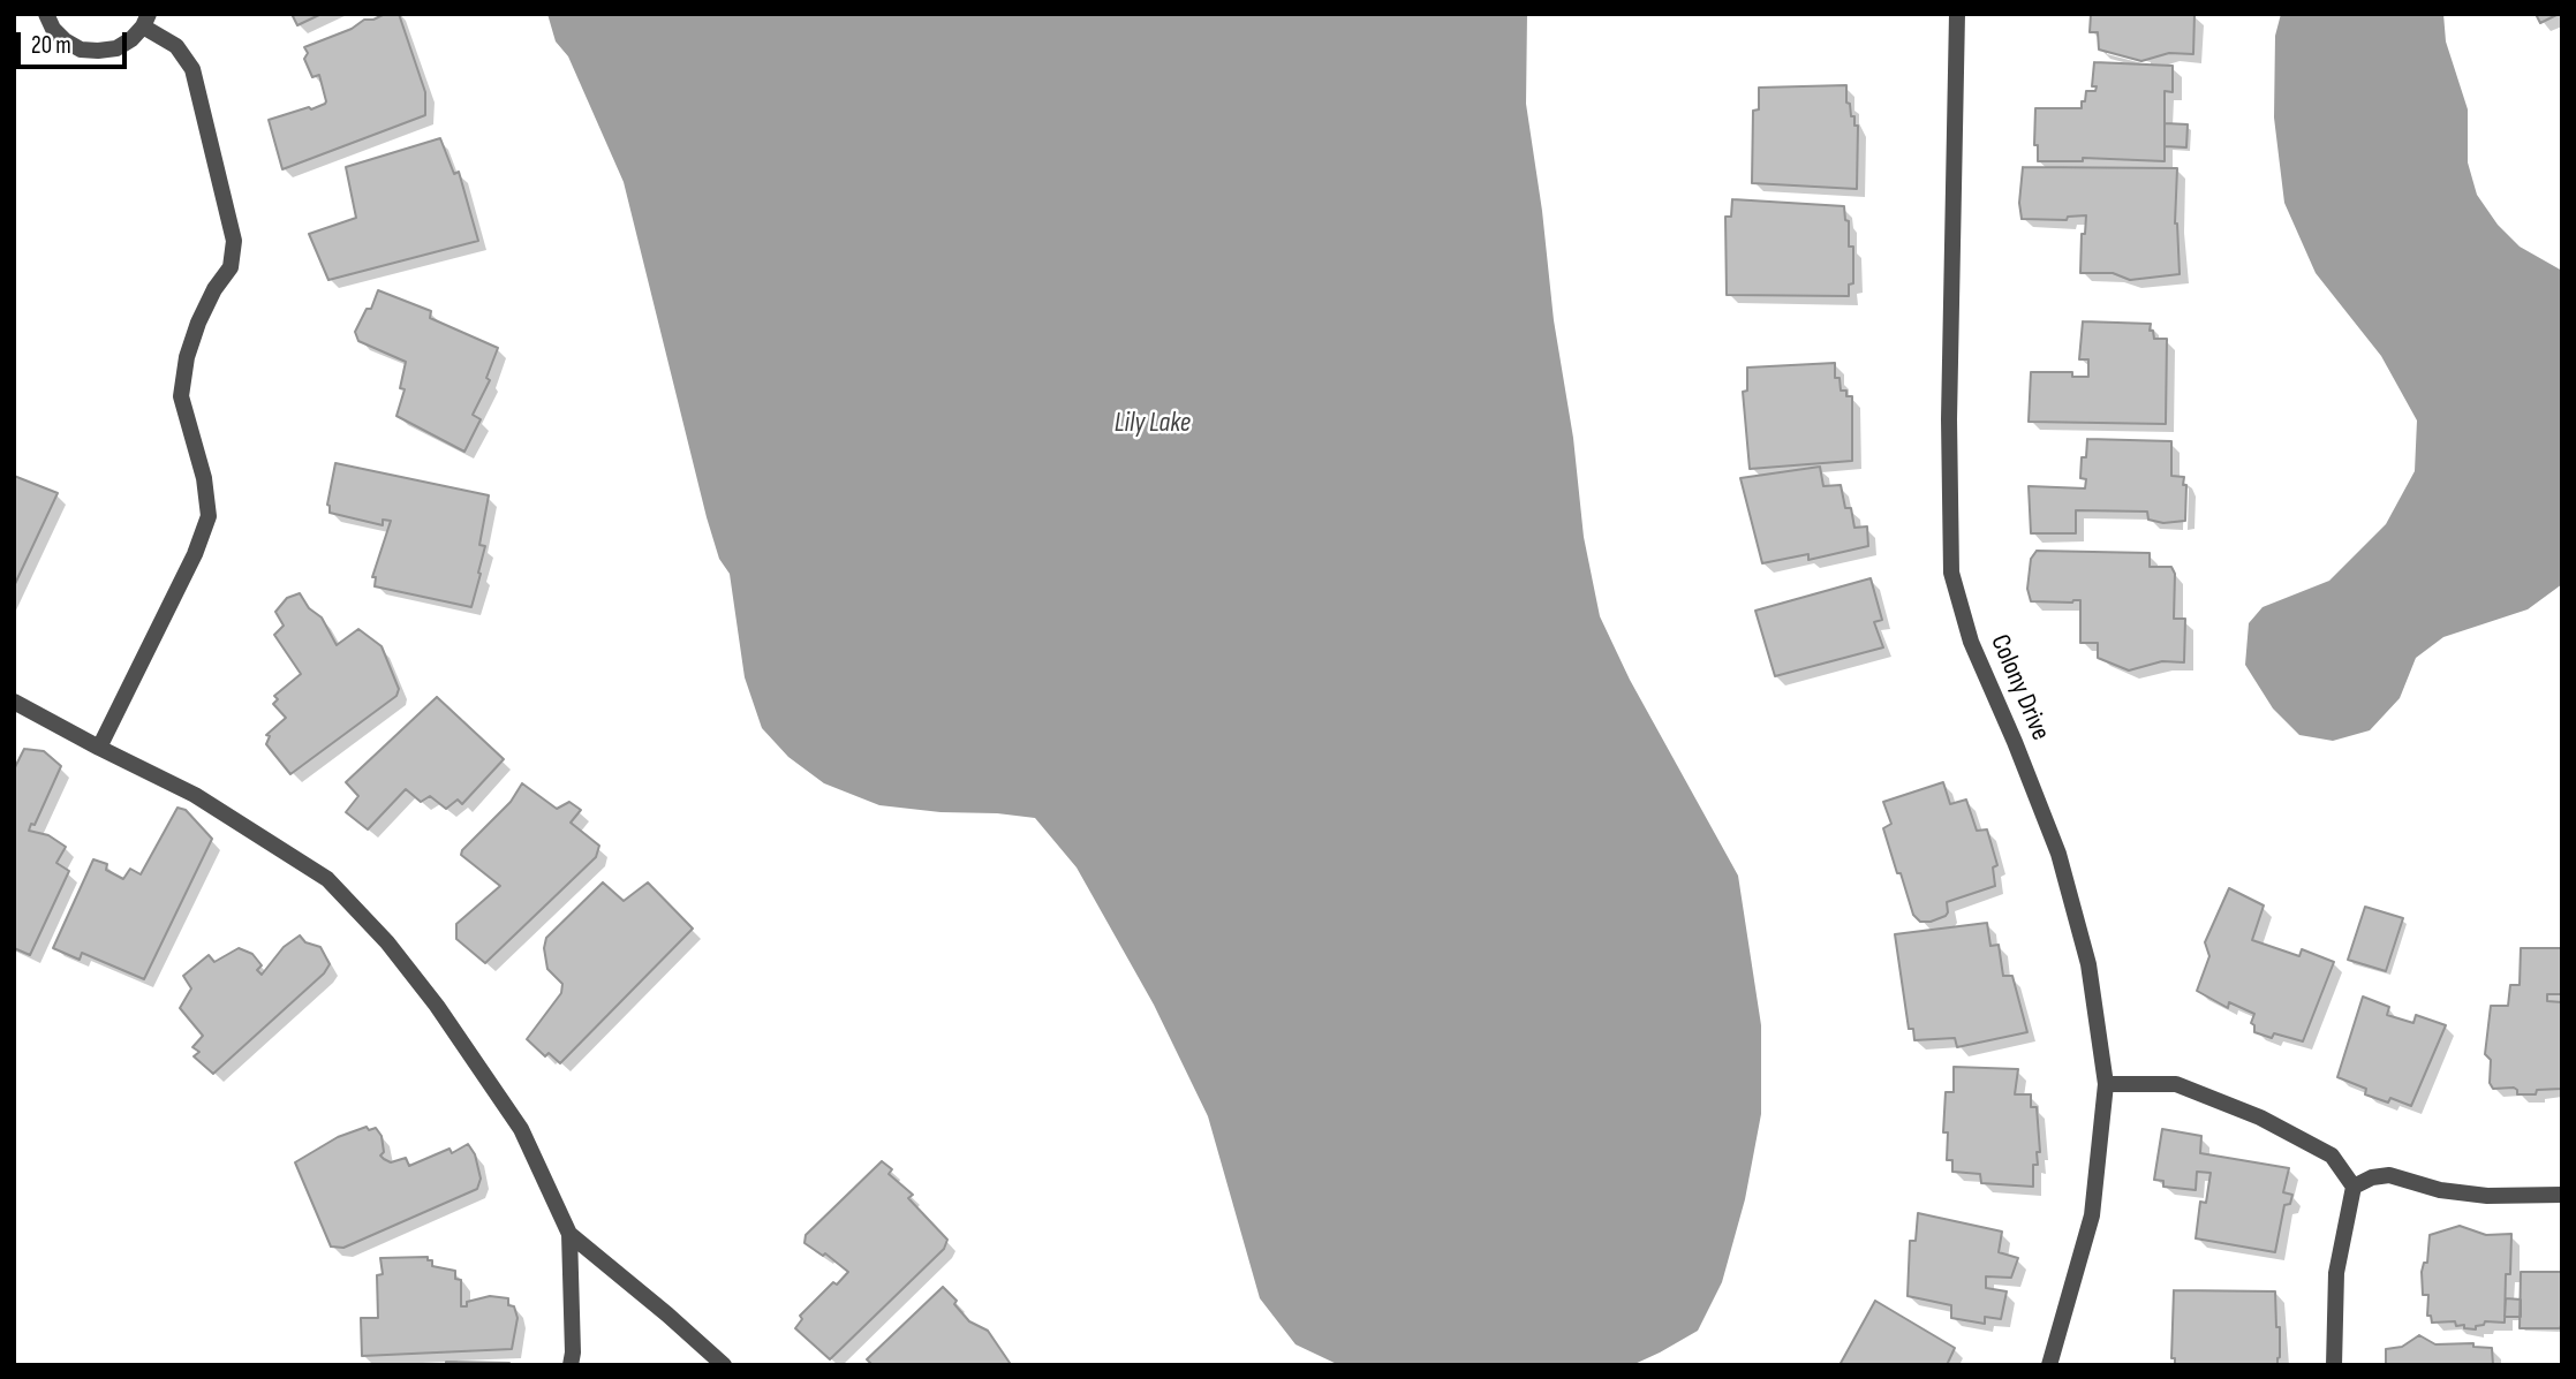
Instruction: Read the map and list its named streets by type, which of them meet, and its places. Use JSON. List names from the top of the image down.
{
  "streets": {
    "street": ["Colony Drive"]
  },
  "water": ["Lily Lake"],
  "scale_bar": "20 m"
}
